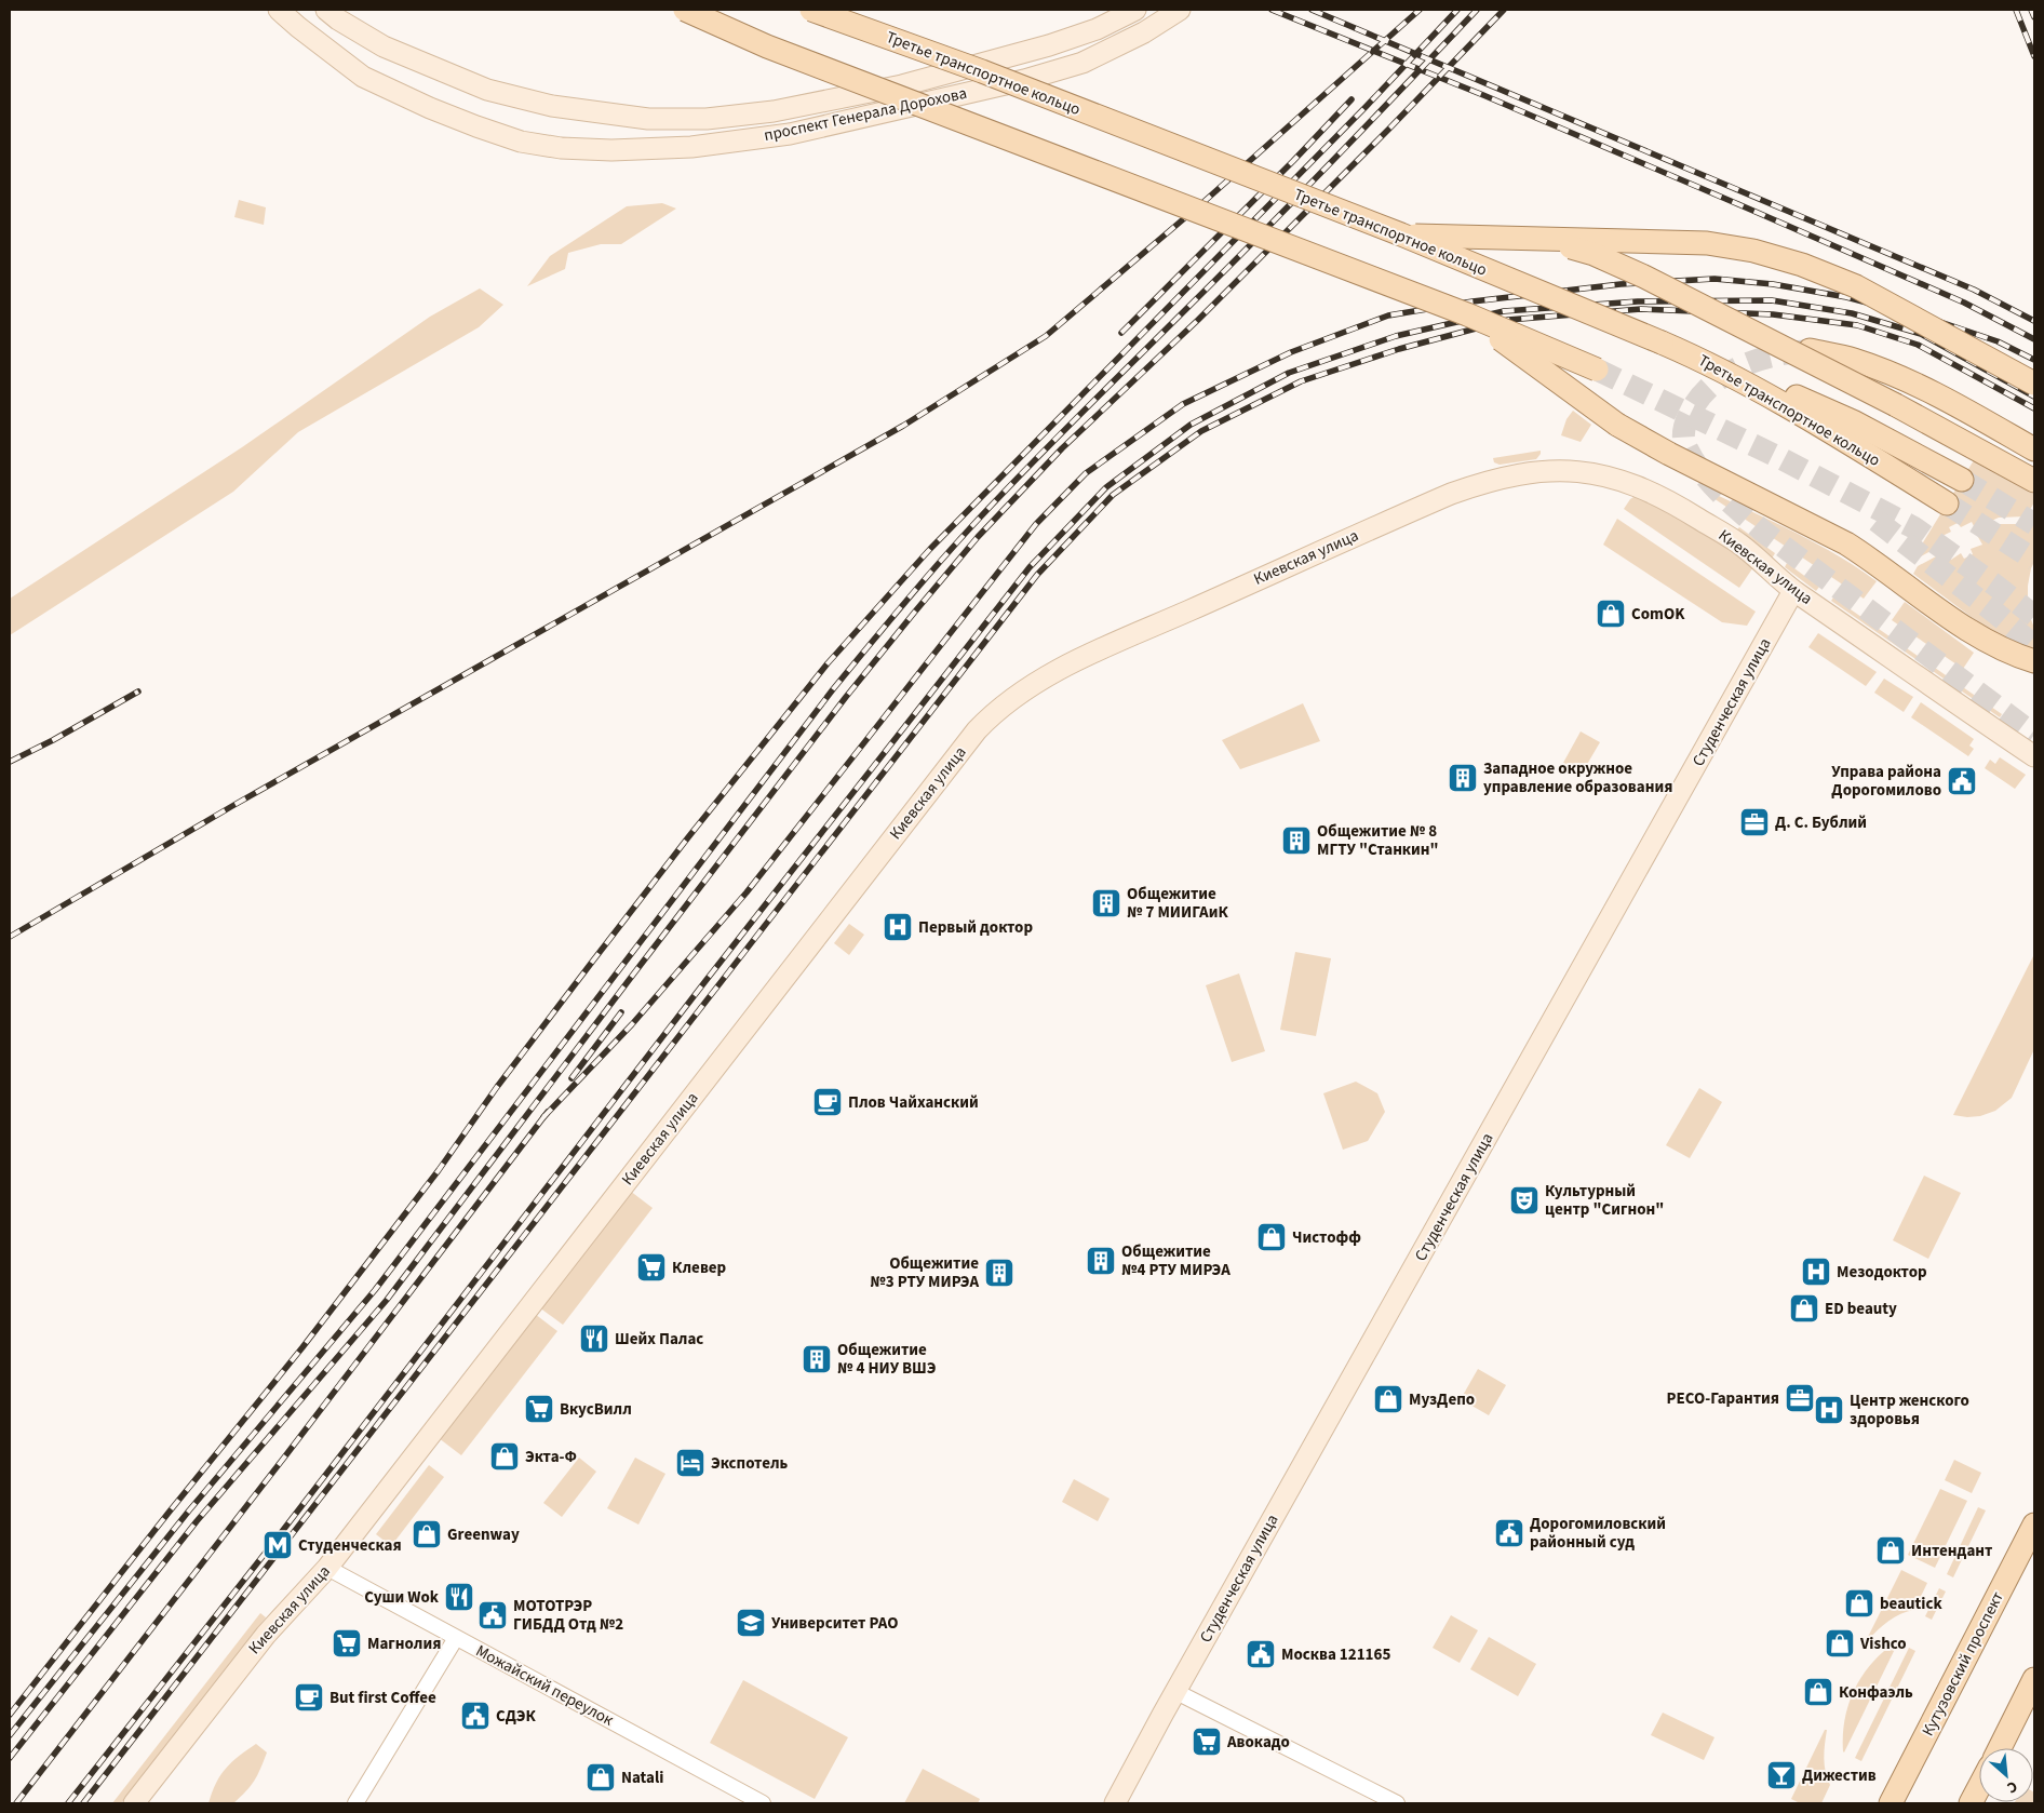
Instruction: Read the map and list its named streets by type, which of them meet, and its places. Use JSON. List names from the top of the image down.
{
  "streets": {
    "main road": ["Третье транспортное кольцо", "Кутузовский проспект"],
    "street": [
      "проспект Генерала Дорохова",
      "Киевская улица",
      "Студенческая улица",
      "Можайский переулок"
    ]
  },
  "crossings": [
    ["Киевская улица", "Студенческая улица"],
    ["Киевская улица", "Можайский переулок"]
  ],
  "places": {
    "shop": [
      "ComOK",
      "Чистофф",
      "ED beauty",
      "МузДепо",
      "Экта-Ф",
      "Greenway",
      "Интендант",
      "beautick",
      "Vishco",
      "Конфаэль",
      "Natali"
    ],
    "building": [
      "Западное окружное управление образования",
      "Общежитие № 8 МГТУ \"Станкин\"",
      "Общежитие № 7 МИИГАиК",
      "Общежитие №4 РТУ МИРЭА",
      "Общежитие №3 РТУ МИРЭА",
      "Общежитие № 4 НИУ ВШЭ"
    ],
    "public building": [
      "Управа района Дорогомилово",
      "Дорогомиловский районный суд",
      "МОТОТРЭР ГИБДД Отд №2",
      "Москва 121165",
      "СДЭК"
    ],
    "office": ["Д. С. Бублий", "РЕСО-Гарантия"],
    "hospital": ["Первый доктор", "Мезодоктор", "Центр женского здоровья"],
    "cafe": ["Плов Чайханский", "But first Coffee"],
    "theatre": ["Культурный центр \"Сигнон\""],
    "supermarket": [
      "Клевер",
      "ВкусВилл",
      "Магнолия",
      "Авокадо"
    ],
    "restaurant": ["Шейх Палас", "Суши Wok"],
    "hotel": ["Экспотель"],
    "metro station": ["Студенческая"],
    "school or university": ["Университет РАО"],
    "bar": ["Дижестив"]
  },
  "north": "bottom right"
}
